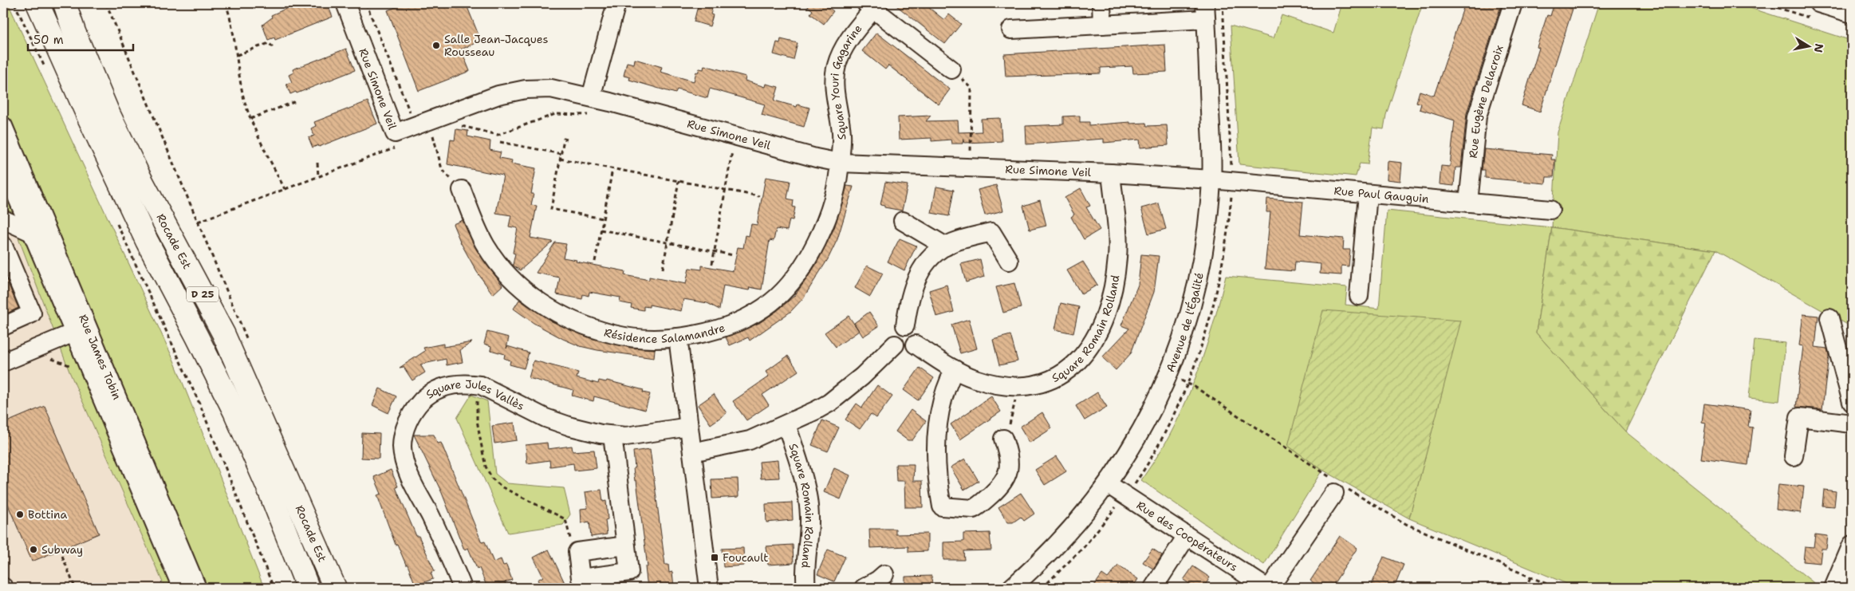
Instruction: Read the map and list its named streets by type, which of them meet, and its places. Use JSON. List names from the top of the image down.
{
  "streets": {
    "main road": ["Rocade Est", "D 25"],
    "street": [
      "Square Youri Gagarine",
      "Rue Simone Veil",
      "Rue Eugène Delacroix",
      "Rue Paul Gauguin",
      "Avenue de l'Égalité",
      "Square Romain Rolland",
      "Résidence Salamandre",
      "Rue James Tobin",
      "Square Jules Vallès",
      "Rue des Coopérateurs"
    ]
  },
  "crossings": [
    ["Square Youri Gagarine", "Rue Simone Veil"],
    ["Square Youri Gagarine", "Résidence Salamandre"],
    ["Rue Simone Veil", "Rue Paul Gauguin"],
    ["Rue Simone Veil", "Avenue de l'Égalité"],
    ["Rue Simone Veil", "Square Romain Rolland"],
    ["Rue Simone Veil", "Résidence Salamandre"],
    ["Rue Eugène Delacroix", "Rue Paul Gauguin"],
    ["Rue Paul Gauguin", "Avenue de l'Égalité"],
    ["Avenue de l'Égalité", "Rue des Coopérateurs"]
  ],
  "places": {
    "other": ["Salle Jean-Jacques Rousseau", "Bottina", "Subway"],
    "transit": ["Foucault"]
  },
  "scale_bar": "50 m",
  "north": "right"
}
